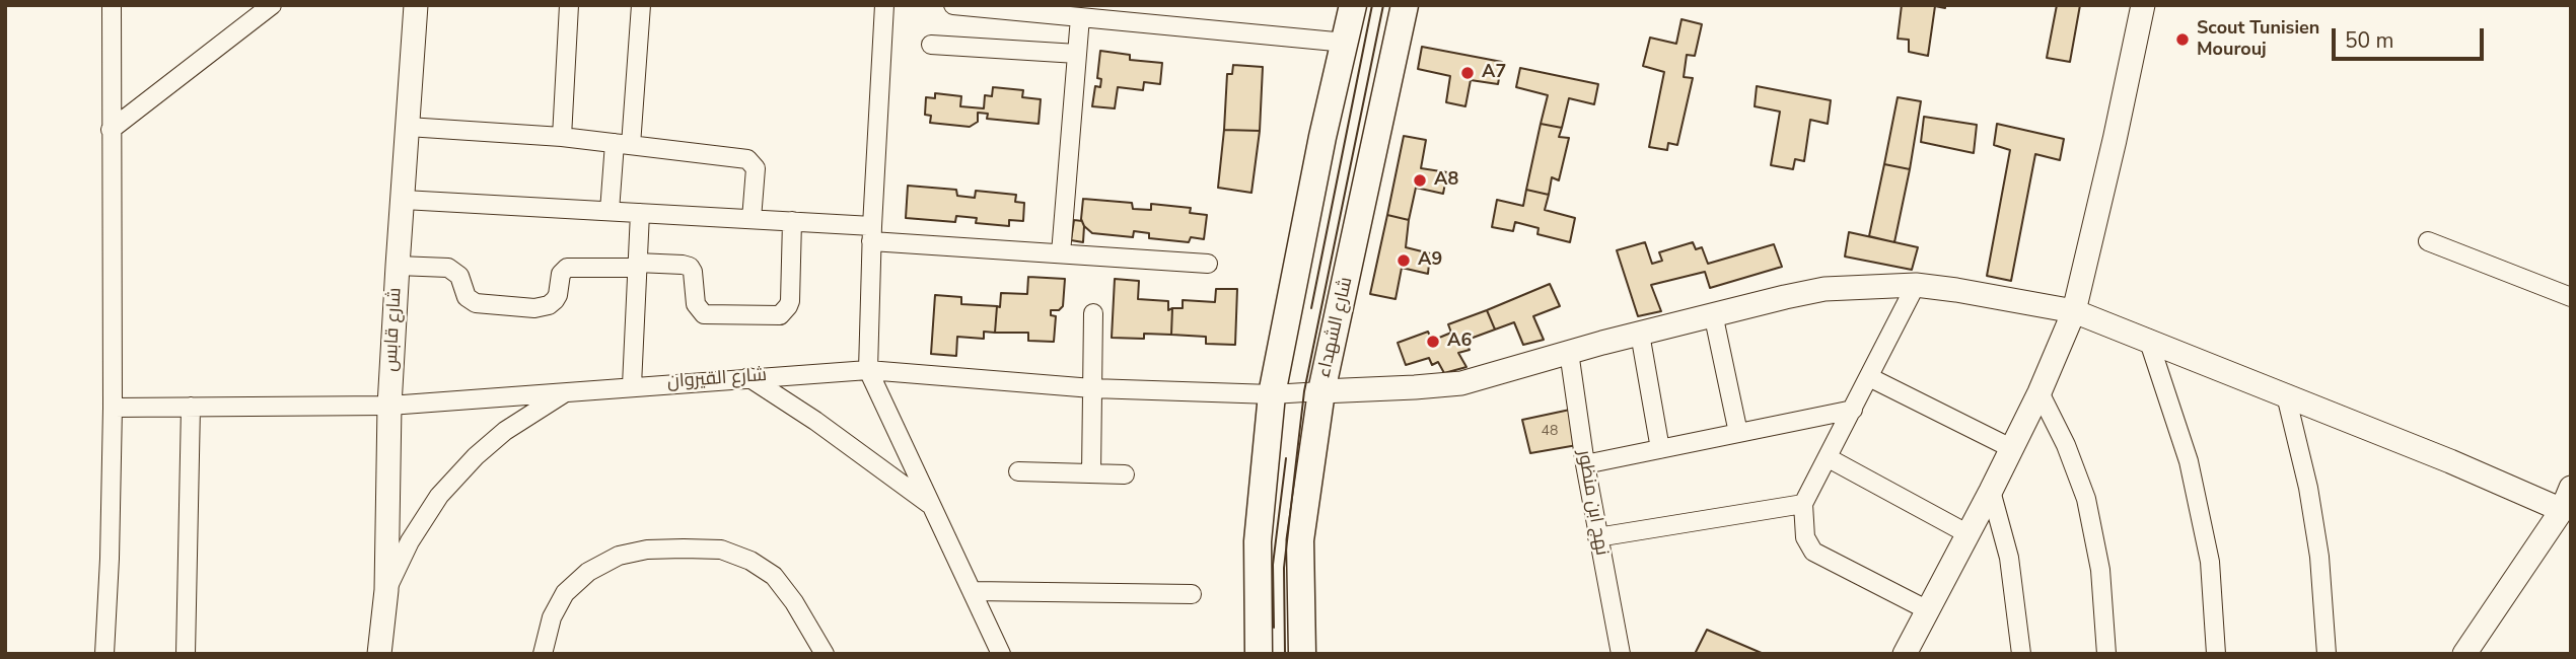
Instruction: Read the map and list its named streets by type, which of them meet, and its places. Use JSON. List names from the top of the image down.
{
  "streets": {
    "main road": ["شارع الشهداء"],
    "street": ["شارع قابس", "شارع القيروان", "نهج ابن منظور"]
  },
  "crossings": [
    ["شارع الشهداء", "شارع القيروان"],
    ["شارع قابس", "شارع القيروان"]
  ],
  "places": [
    "Scout Tunisien Mourouj",
    "A7",
    "A8",
    "A9",
    "A6"
  ],
  "house_numbers": ["48"],
  "scale_bar": "50 m"
}
